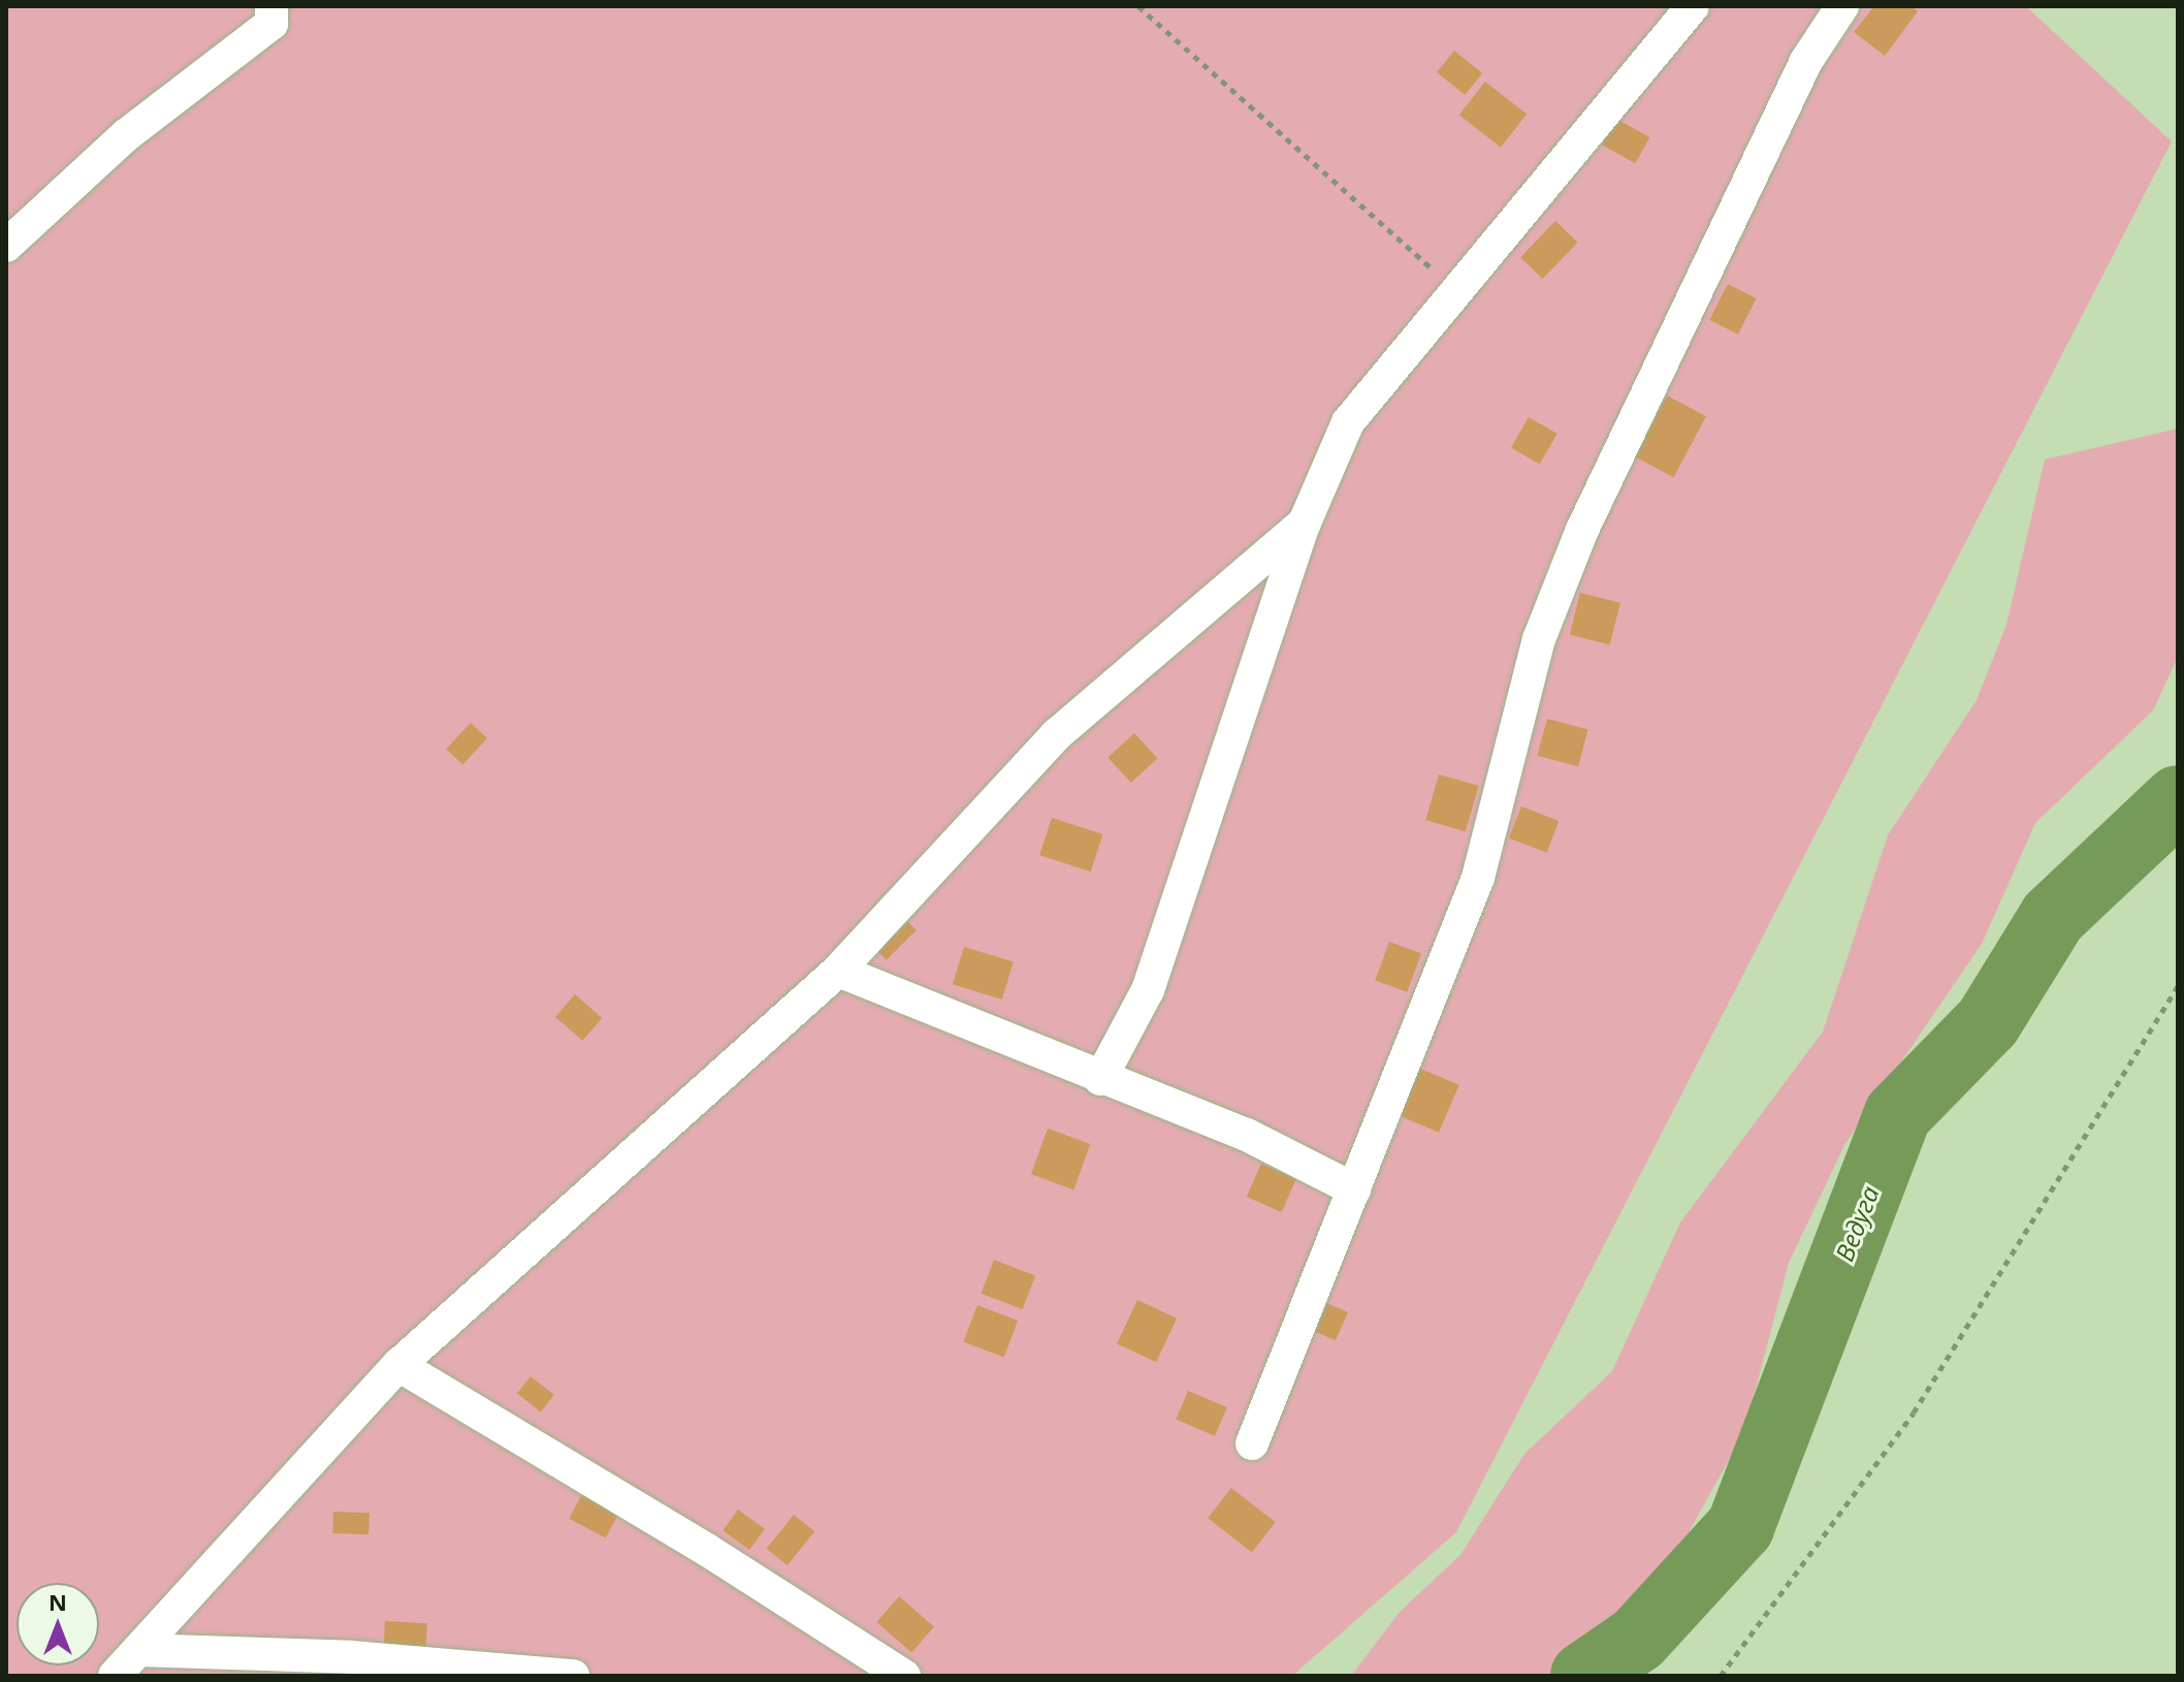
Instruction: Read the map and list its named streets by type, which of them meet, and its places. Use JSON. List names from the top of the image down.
{
  "water": ["Ведуга"],
  "north": "top"
}
